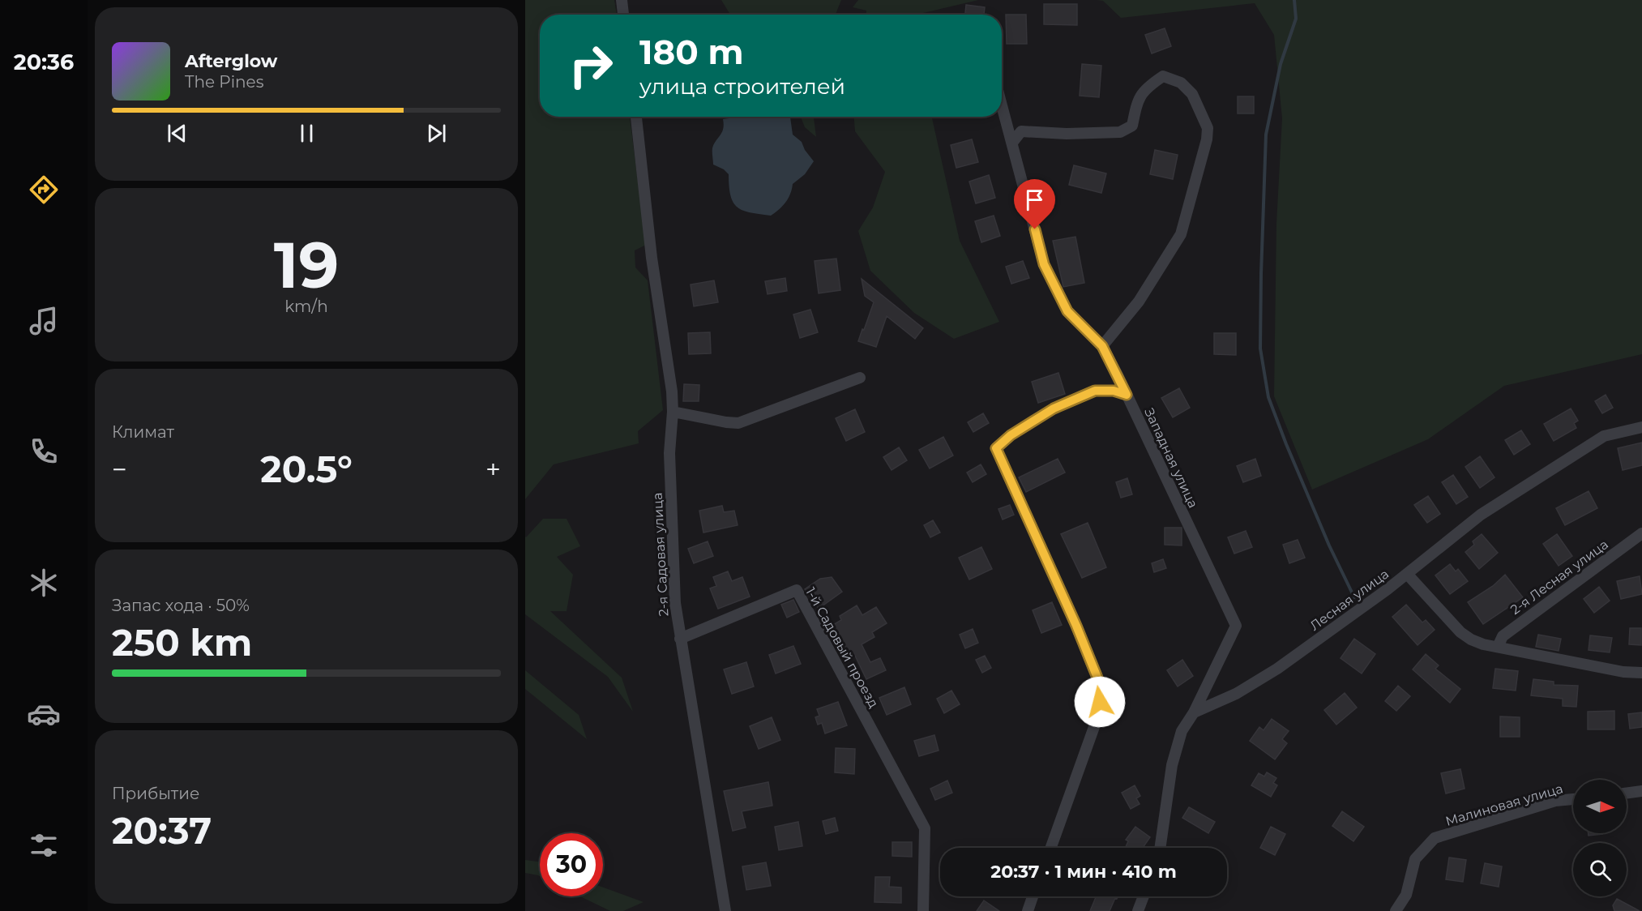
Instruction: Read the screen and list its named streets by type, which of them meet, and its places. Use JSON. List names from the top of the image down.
{
  "streets": {
    "street": [
      "Западная улица",
      "2-я Садовая улица",
      "2-я Лесная улица",
      "Лесная улица",
      "1-й Садовый проезд",
      "Малиновая улица"
    ]
  },
  "crossings": [
    ["Западная улица", "Лесная улица"],
    ["2-я Садовая улица", "1-й Садовый проезд"]
  ],
  "north": "right",
  "page": {
    "tabs": "20:36",
    "turn": ["180 m", "улица строителей"],
    "song": ["Afterglow", "The Pines"],
    "tile": [
      ["19", "km/h"],
      "Климат",
      ["Запас хода · 50%", "250 km"],
      ["Прибытие", "20:37"]
    ],
    "heat": ["−", "20.5°", "+"],
    "limit": "30",
    "trip": "20:37 · 1 мин · 410 m"
  }
}
